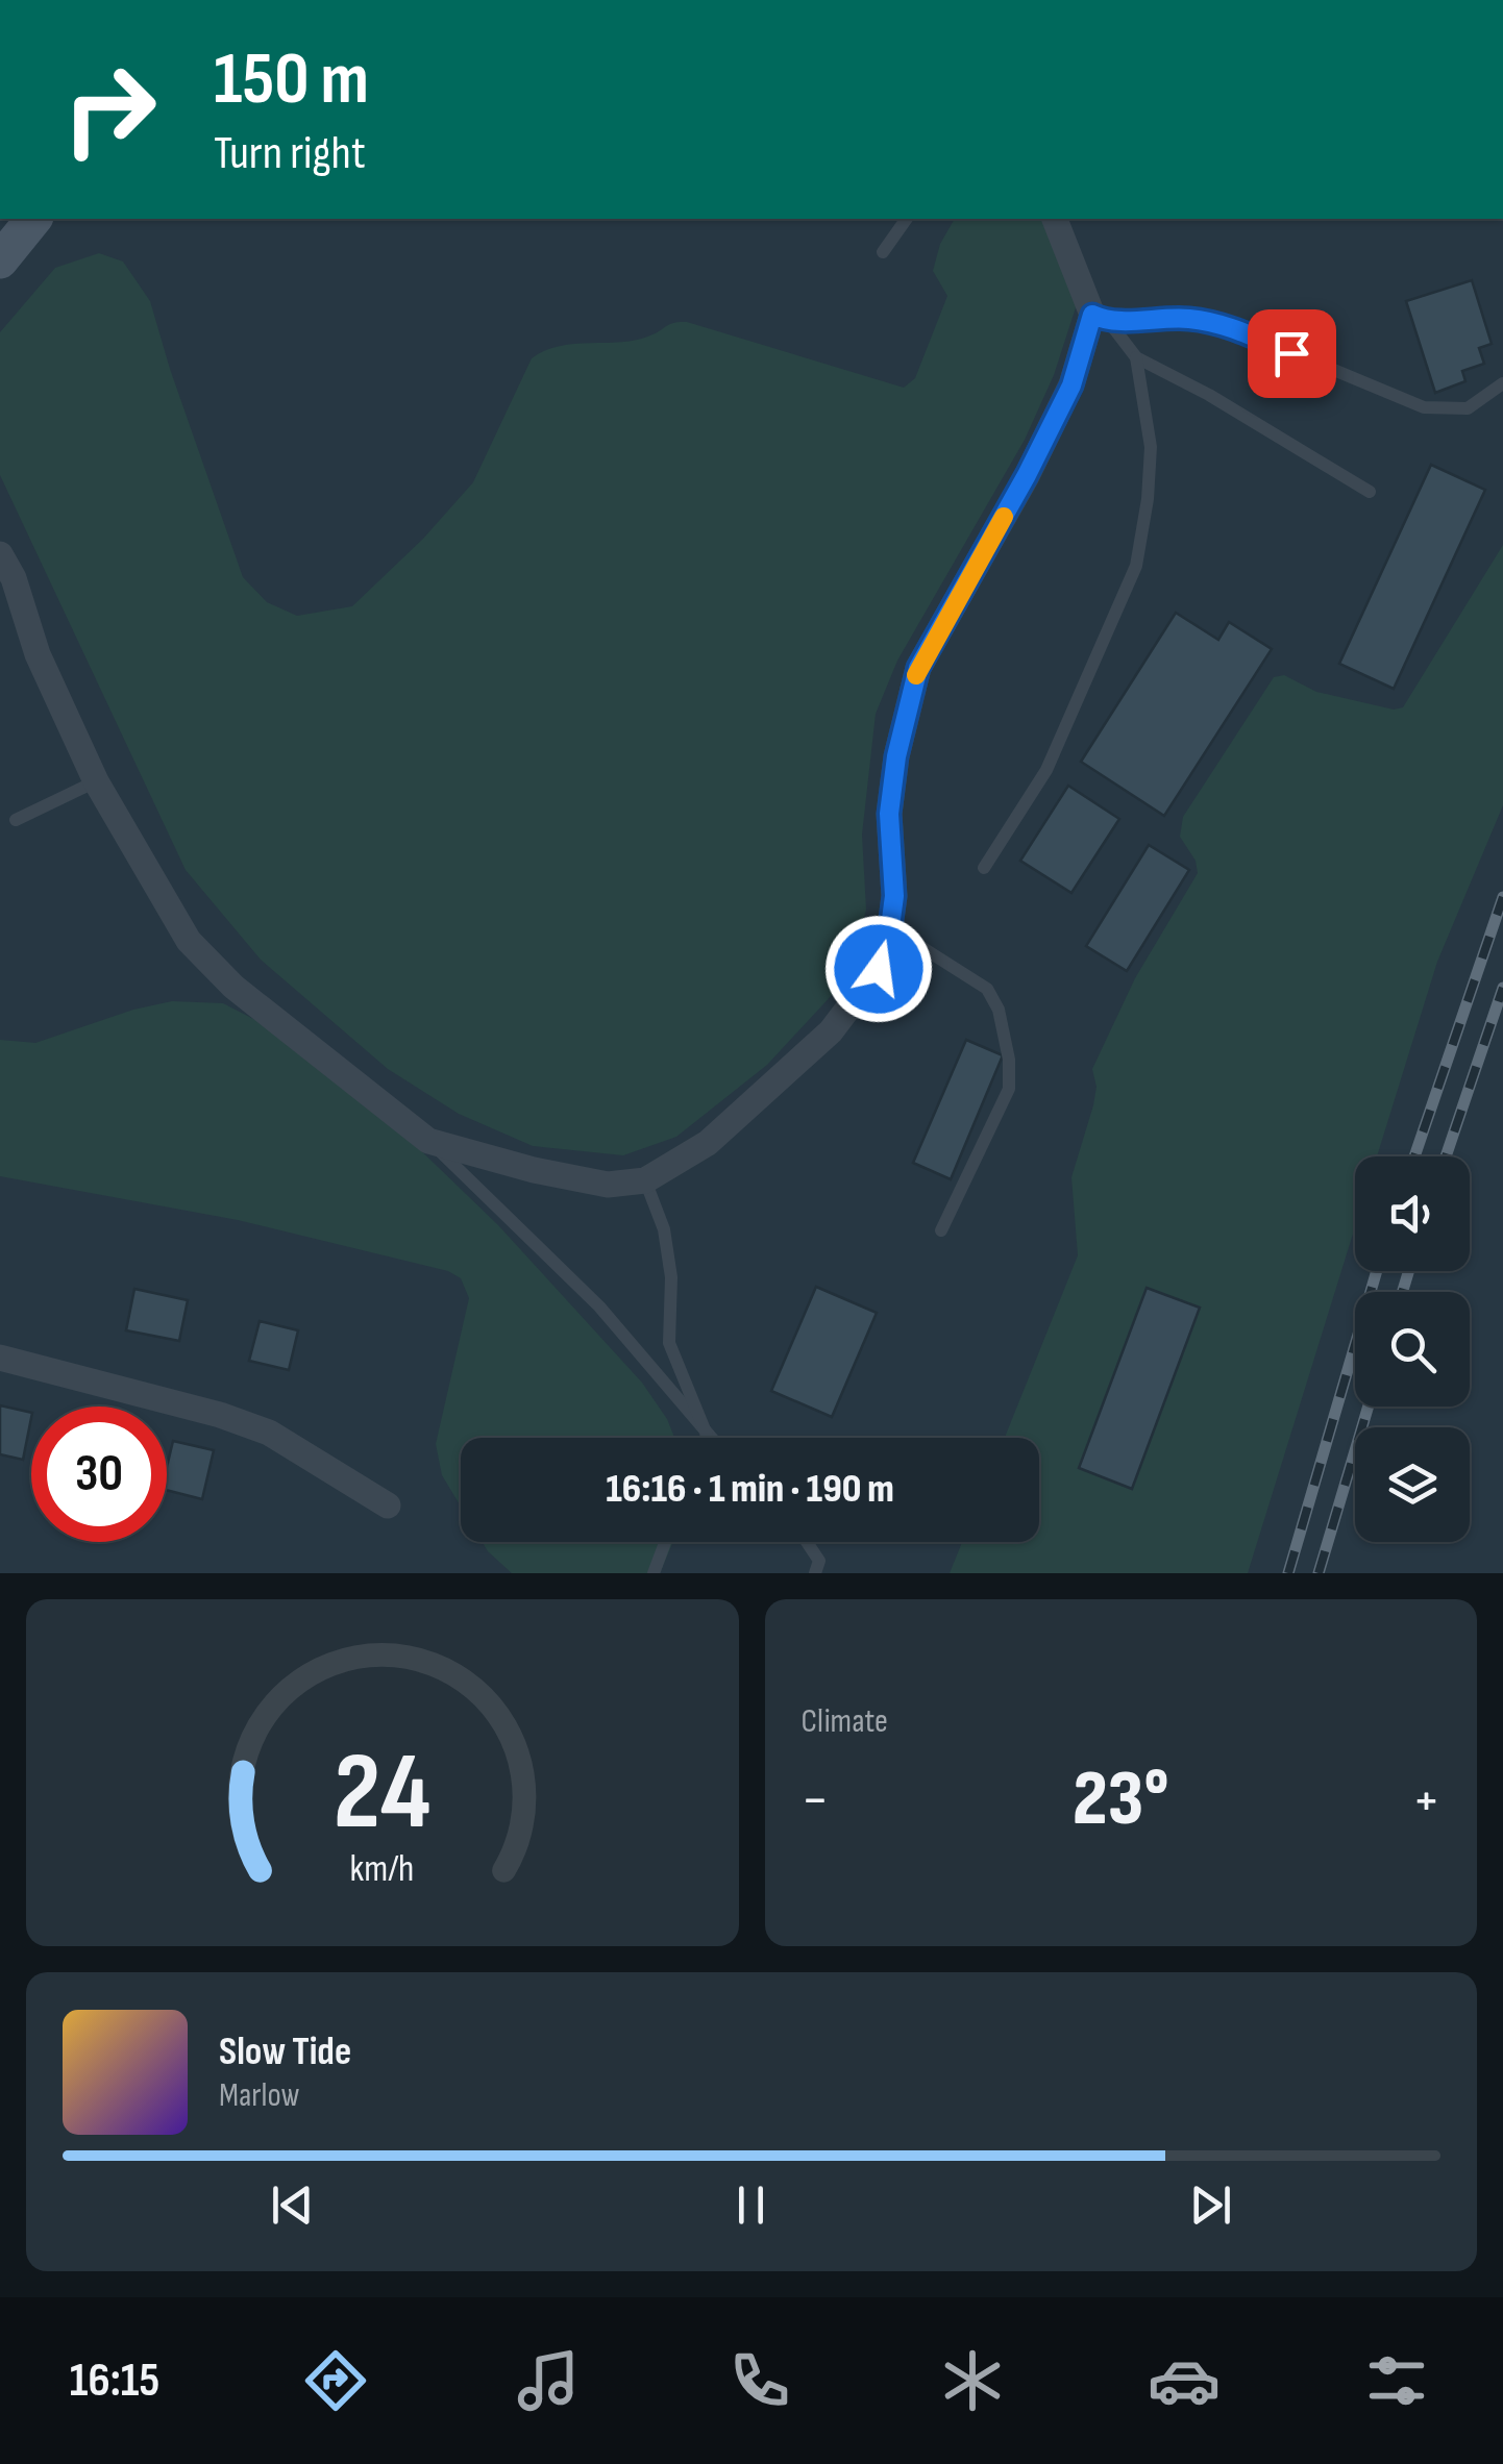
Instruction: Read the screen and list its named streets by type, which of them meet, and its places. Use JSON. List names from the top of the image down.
{
  "page": {
    "turn": ["150 m", "Turn right"],
    "limit": "30",
    "trip": "16:16 · 1 min · 190 m",
    "tile": "Climate",
    "heat": ["−", "23°", "+"],
    "song": ["Slow Tide", "Marlow"],
    "tabs": "16:15",
    "gauge": ["24", "km/h"]
  }
}
